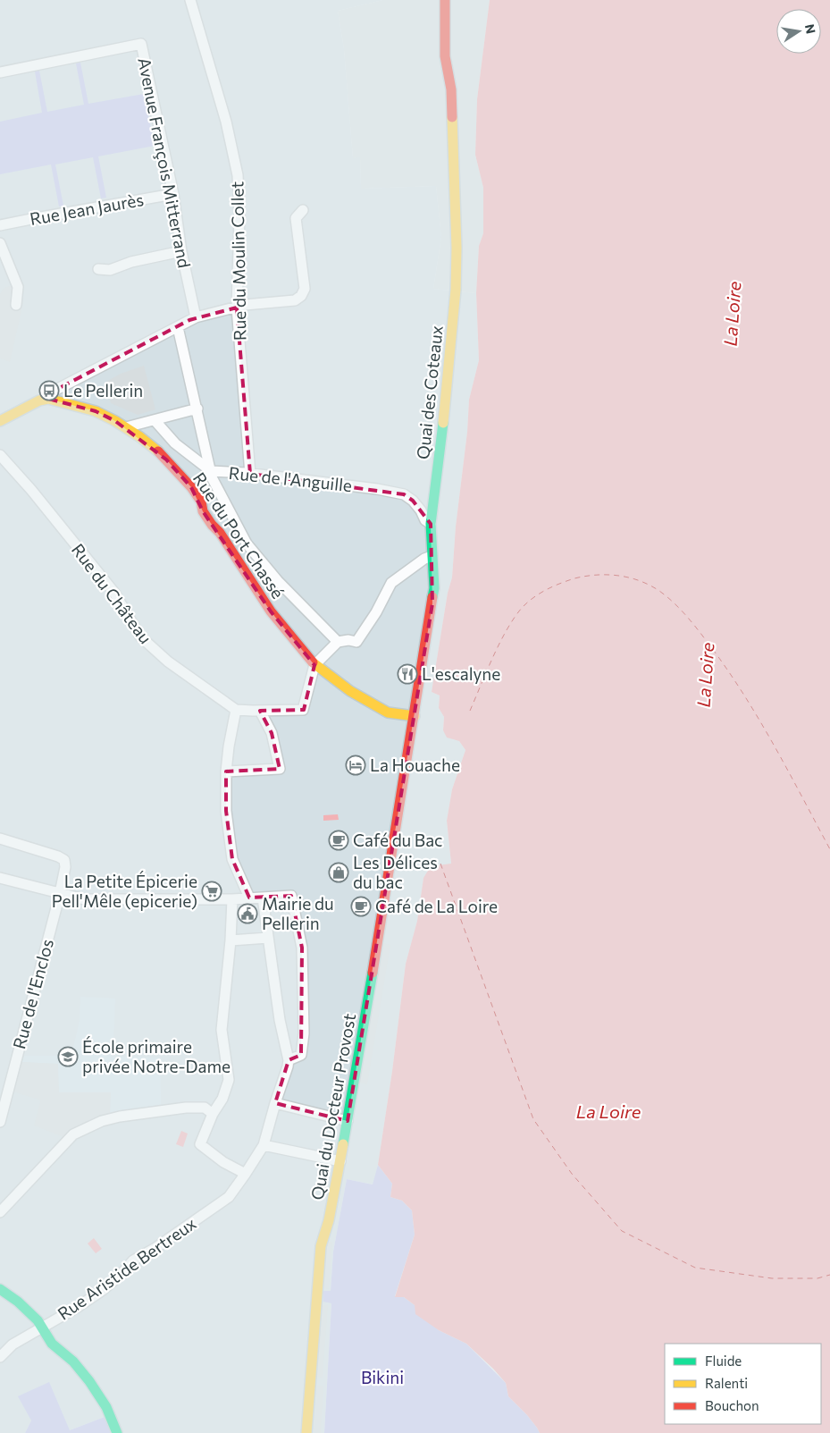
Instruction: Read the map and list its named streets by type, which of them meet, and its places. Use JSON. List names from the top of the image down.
{
  "streets": {
    "street": [
      "Avenue François Mitterrand",
      "Rue Jean Jaurès",
      "Rue du Moulin Collet",
      "Quai des Coteaux",
      "Rue de l'Anguille",
      "Rue du Port Chassé",
      "Rue du Château",
      "Rue de l'Enclos",
      "Quai du Docteur Provost",
      "Rue Aristide Bertreux"
    ]
  },
  "crossings": [
    ["Avenue François Mitterrand", "Rue Jean Jaurès"],
    ["Rue du Moulin Collet", "Rue de l'Anguille"],
    ["Quai des Coteaux", "Rue de l'Anguille"],
    ["Quai des Coteaux", "Rue du Port Chassé"],
    ["Quai des Coteaux", "Quai du Docteur Provost"]
  ],
  "water": ["La Loire"],
  "parks": ["Bikini"],
  "places": {
    "bus stop": ["Le Pellerin"],
    "restaurant": ["L'escalyne"],
    "hotel": ["La Houache"],
    "cafe": ["Café du Bac", "Café de La Loire"],
    "shop": ["Les Délices du bac"],
    "supermarket": ["La Petite Épicerie Pell'Mêle (epicerie)"],
    "public building": ["Mairie du Pellerin"],
    "school or university": ["École primaire privée Notre-Dame"]
  },
  "legend": ["Fluide", "Ralenti", "Bouchon"],
  "north": "right"
}
